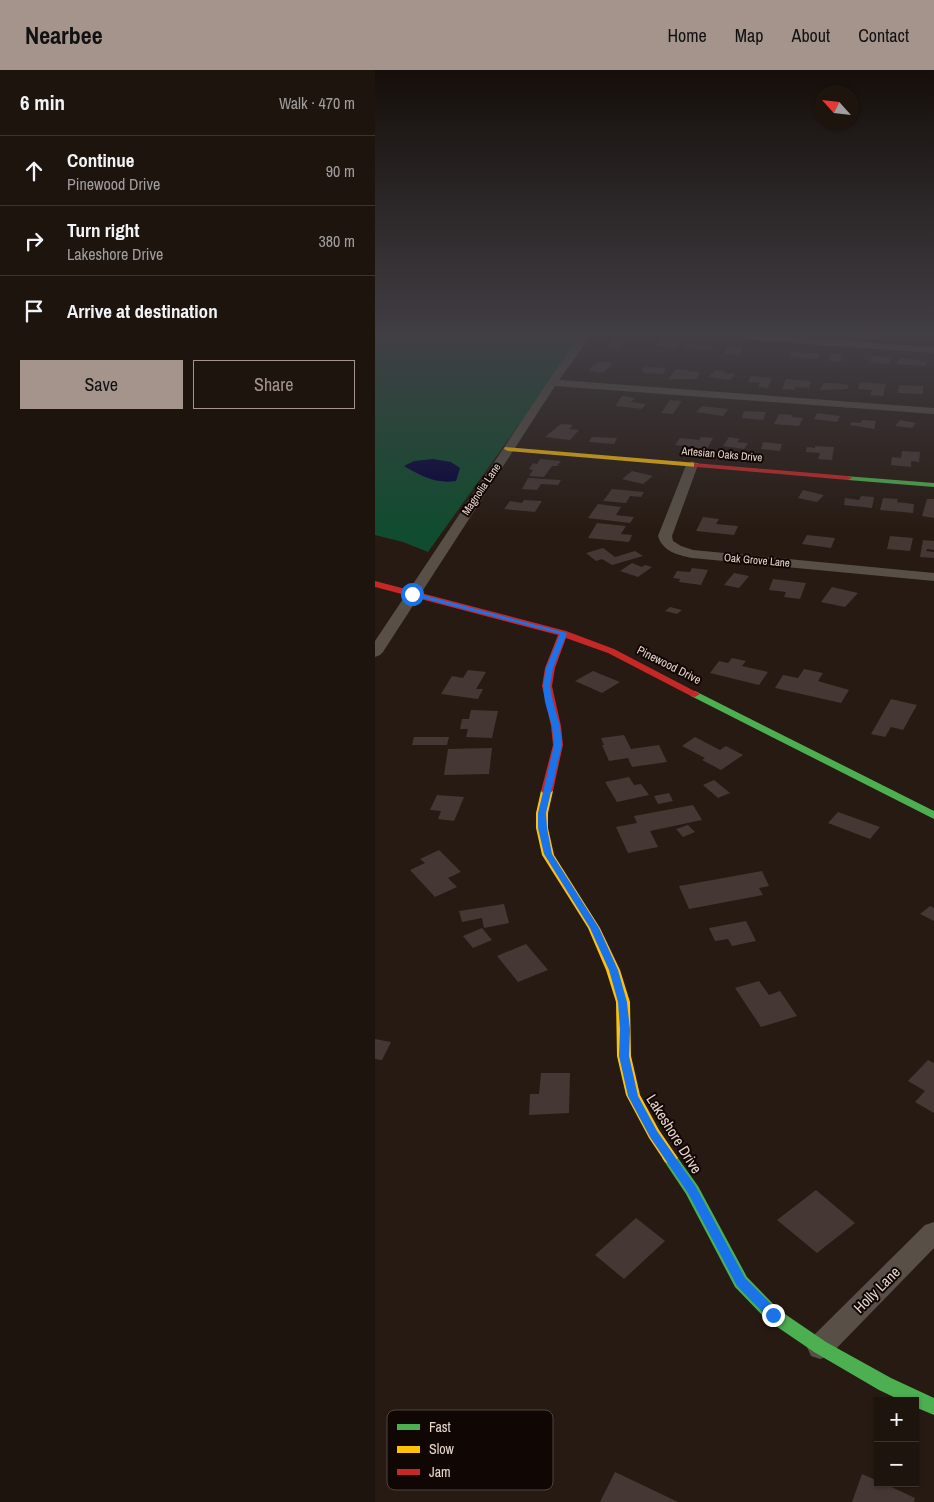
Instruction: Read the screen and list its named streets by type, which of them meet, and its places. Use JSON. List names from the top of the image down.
{
  "streets": {
    "street": [
      "Artesian Oaks Drive",
      "Magnolia Lane",
      "Oak Grove Lane",
      "Pinewood Drive",
      "Lakeshore Drive",
      "Holly Lane"
    ]
  },
  "crossings": [
    ["Artesian Oaks Drive", "Magnolia Lane"],
    ["Artesian Oaks Drive", "Oak Grove Lane"],
    ["Magnolia Lane", "Pinewood Drive"],
    ["Pinewood Drive", "Lakeshore Drive"],
    ["Lakeshore Drive", "Holly Lane"]
  ],
  "legend": ["Fast", "Slow", "Jam"],
  "north": "top left",
  "page": {
    "header": "Nearbee",
    "nav": [
      "Home",
      "Map",
      "About",
      "Contact"
    ],
    "heading": ["6 min", "Walk · 470 m"],
    "list": [
      ["Continue", "Pinewood Drive", "90 m"],
      ["Turn right", "Lakeshore Drive", "380 m"],
      "Arrive at destination"
    ],
    "buttons": ["Save", "Share"],
    "map_buttons": ["+", "−"]
  }
}
